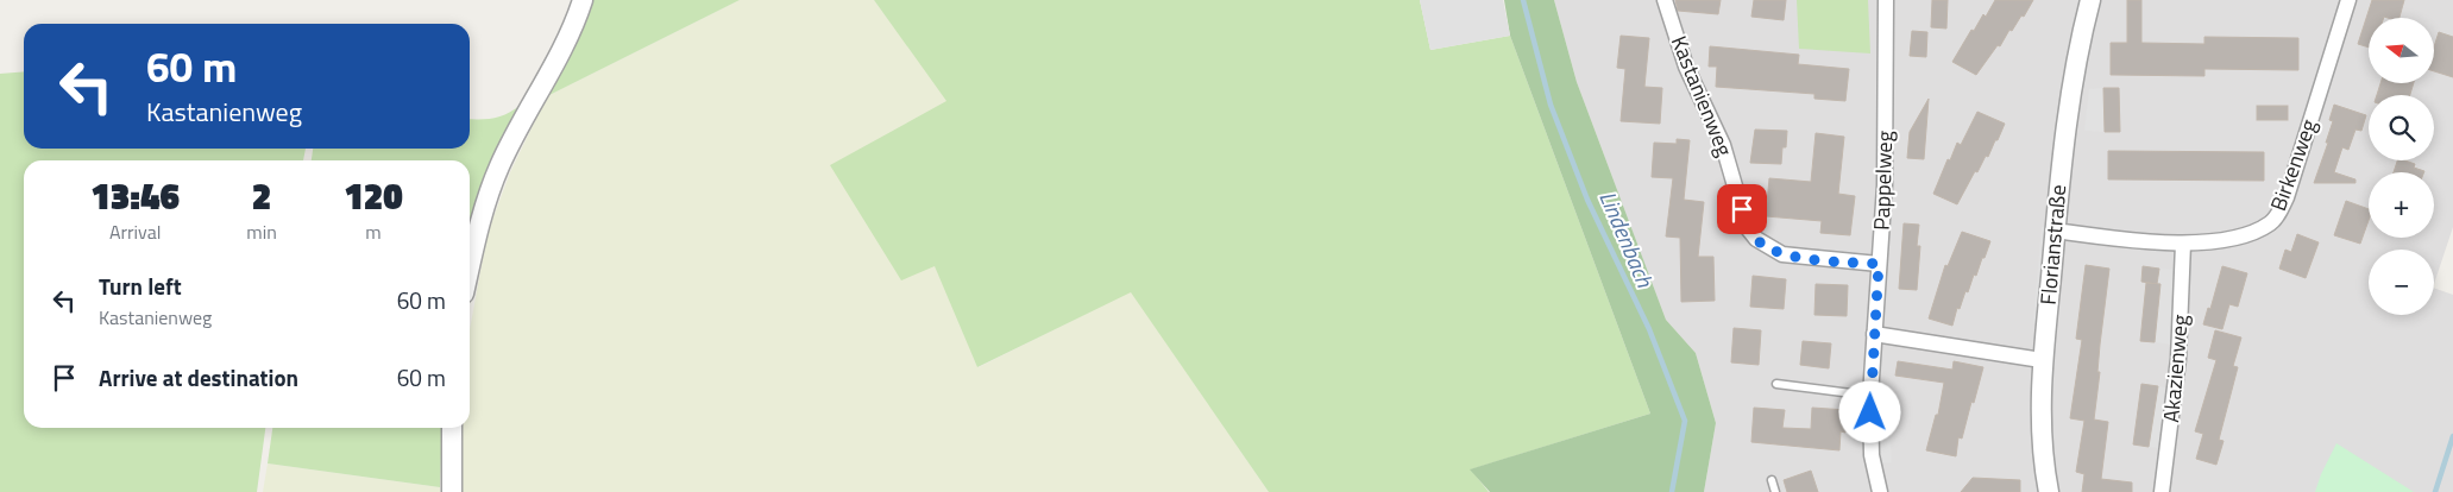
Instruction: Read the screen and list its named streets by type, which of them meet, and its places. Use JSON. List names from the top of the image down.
{
  "streets": {
    "street": [
      "Kastanienweg",
      "Birkenweg",
      "Pappelweg",
      "Florianstraße",
      "Akazienweg"
    ]
  },
  "crossings": [
    ["Kastanienweg", "Pappelweg"],
    ["Birkenweg", "Florianstraße"],
    ["Birkenweg", "Akazienweg"]
  ],
  "water": ["Lindenbach"],
  "north": "left",
  "page": {
    "map_buttons": ["+", "−"],
    "turn": ["60 m", "Kastanienweg"],
    "eta": [
      "13:46",
      "Arrival",
      "2",
      "min",
      "120",
      "m"
    ],
    "list": [
      {
        "name": "Turn left",
        "note": "Kastanienweg",
        "value": "60 m"
      },
      {
        "name": "Arrive at destination",
        "value": "60 m"
      }
    ]
  }
}
